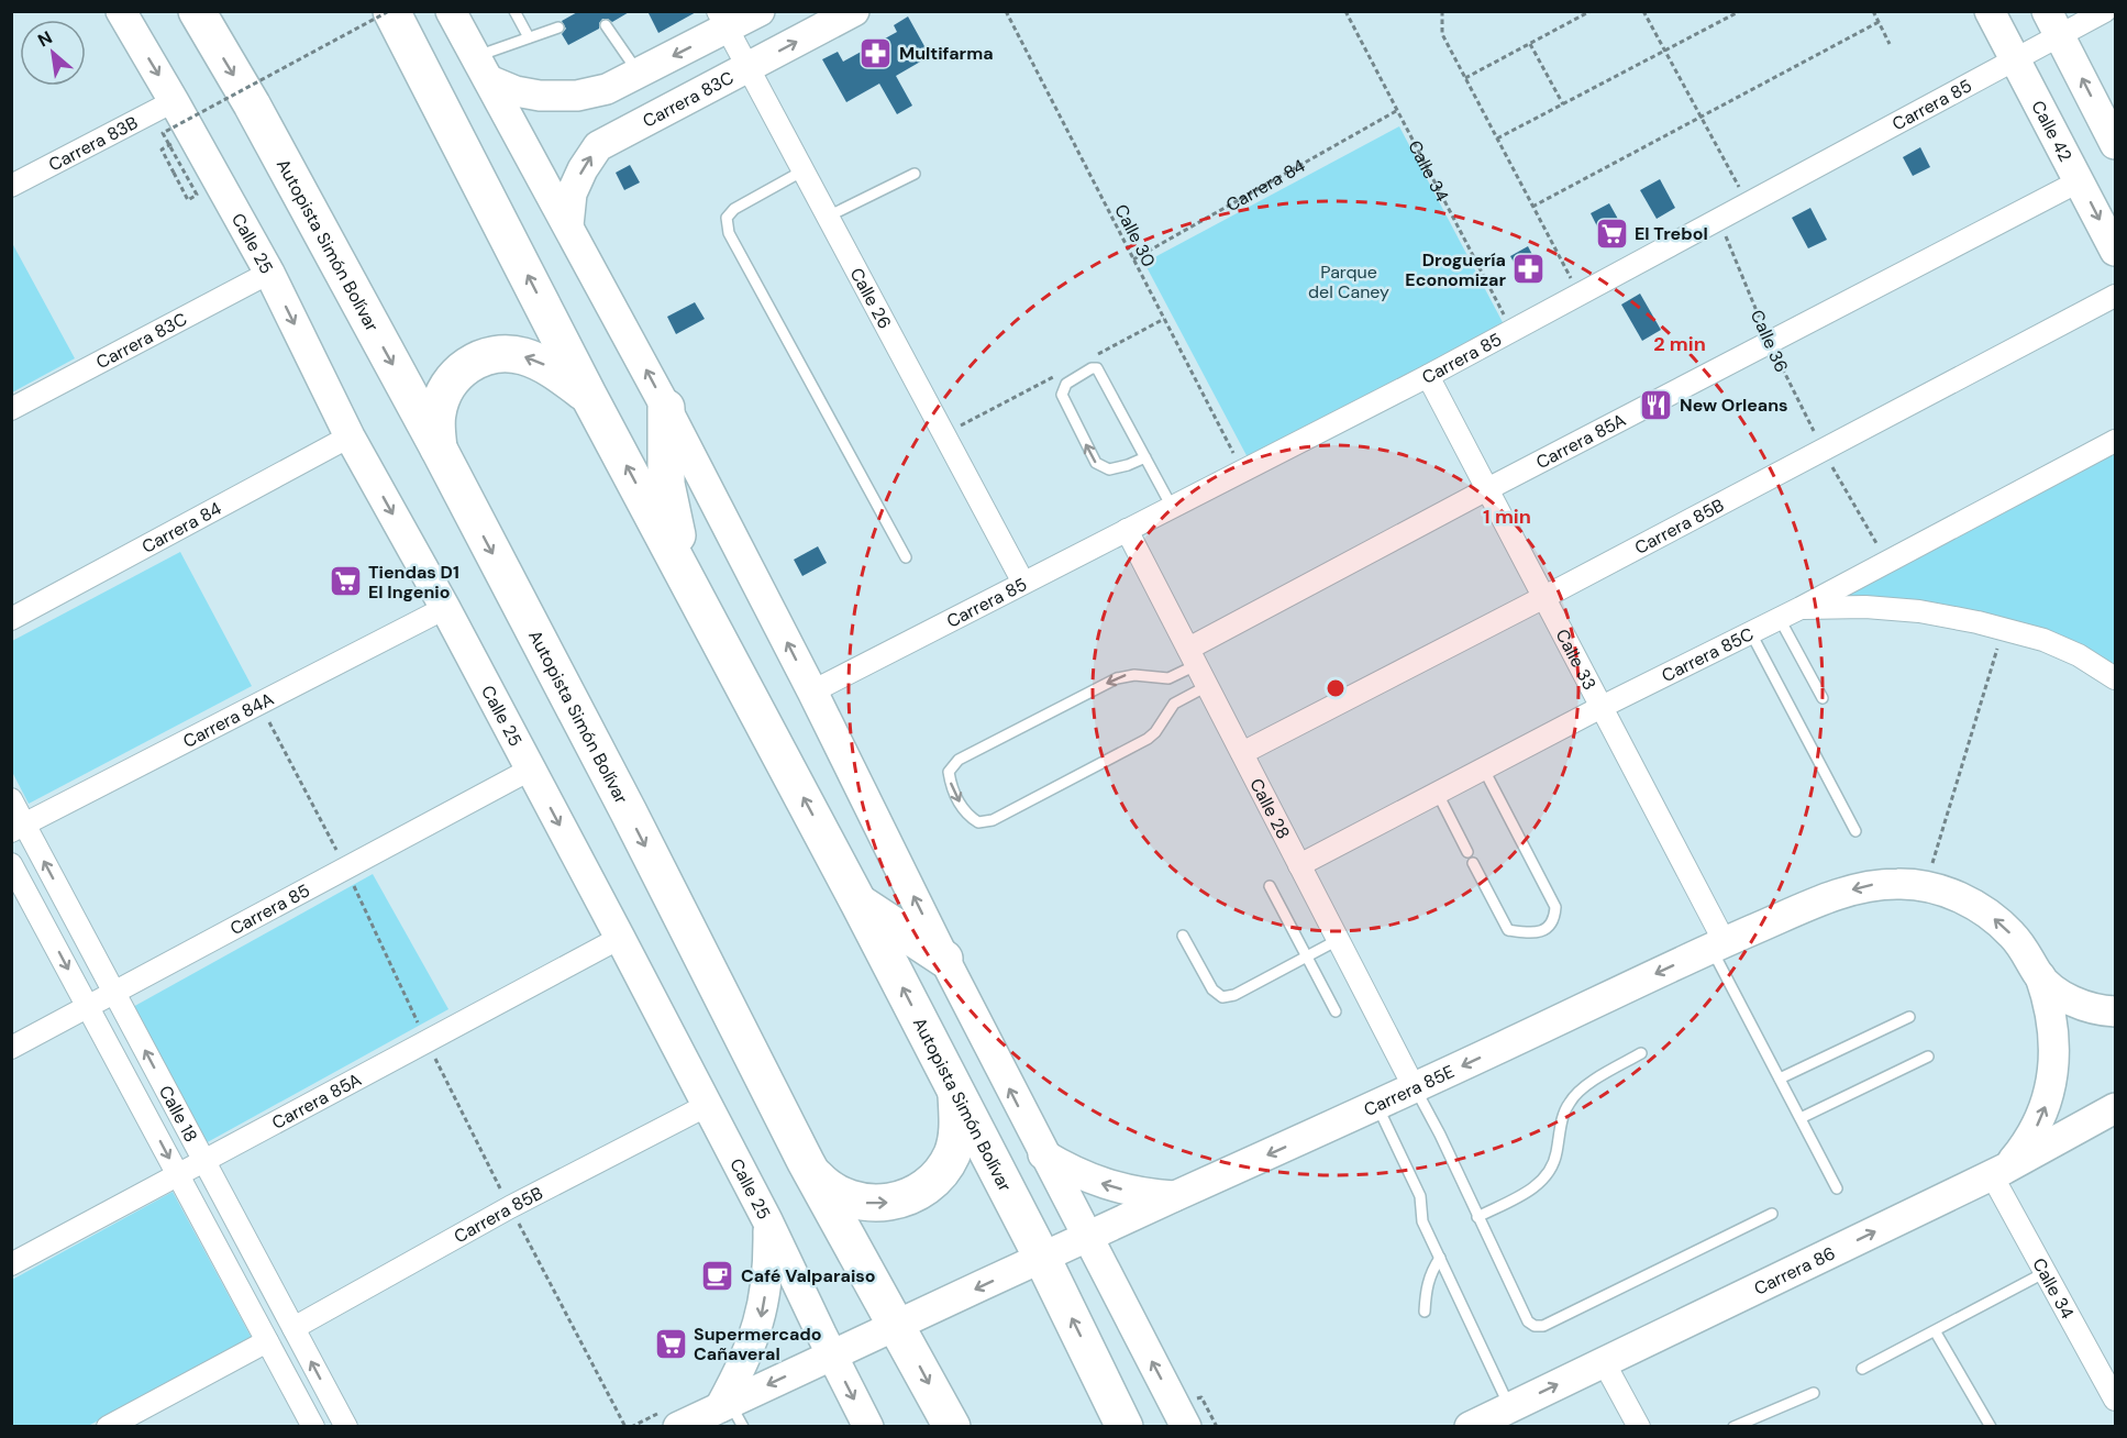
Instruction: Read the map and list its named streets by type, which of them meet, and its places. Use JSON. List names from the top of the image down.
{
  "streets": {
    "highway": ["Autopista Simón Bolívar"],
    "street": [
      "Carrera 83C",
      "Carrera 85",
      "Calle 42",
      "Carrera 83B",
      "Calle 34",
      "Carrera 84",
      "Calle 25",
      "Calle 26",
      "Carrera 85A",
      "Carrera 85B",
      "Carrera 85C",
      "Calle 33",
      "Carrera 84A",
      "Calle 28",
      "Carrera 85E",
      "Calle 18",
      "Carrera 86"
    ],
    "path": ["Calle 30", "Calle 36"]
  },
  "crossings": [
    ["Carrera 83C", "Calle 25"],
    ["Carrera 83C", "Calle 26"],
    ["Carrera 85", "Calle 42"],
    ["Carrera 85", "Calle 34"],
    ["Carrera 85", "Calle 30"],
    ["Carrera 85", "Calle 25"],
    ["Carrera 85", "Calle 26"],
    ["Carrera 85", "Calle 36"],
    ["Carrera 85", "Calle 33"],
    ["Carrera 85", "Calle 28"],
    ["Carrera 85", "Calle 18"],
    ["Calle 42", "Carrera 85A"],
    ["Carrera 83B", "Calle 25"],
    ["Calle 34", "Carrera 84"],
    ["Calle 34", "Carrera 86"],
    ["Carrera 84", "Calle 30"],
    ["Carrera 84", "Calle 25"],
    ["Calle 25", "Carrera 85A"],
    ["Calle 25", "Carrera 85B"],
    ["Calle 25", "Carrera 84A"],
    ["Autopista Simón Bolívar", "Carrera 85E"],
    ["Calle 36", "Carrera 85A"],
    ["Calle 36", "Carrera 85B"],
    ["Calle 36", "Carrera 85C"],
    ["Carrera 85A", "Calle 33"],
    ["Carrera 85A", "Calle 28"],
    ["Carrera 85A", "Calle 18"],
    ["Carrera 85B", "Calle 33"],
    ["Carrera 85B", "Calle 28"],
    ["Carrera 85B", "Calle 18"],
    ["Carrera 85C", "Calle 33"],
    ["Carrera 85C", "Calle 28"],
    ["Calle 33", "Carrera 85E"],
    ["Carrera 84A", "Calle 18"],
    ["Calle 28", "Carrera 85E"]
  ],
  "one_way": ["Calle 25", "Carrera 85E", "Carrera 86"],
  "parks": ["Parque del Caney"],
  "places": {
    "pharmacy": ["Multifarma", "Droguería Economizar"],
    "supermarket": ["El Trebol", "Tiendas D1 El Ingenio", "Supermercado Cañaveral"],
    "restaurant": ["New Orleans"],
    "cafe": ["Café Valparaiso"]
  },
  "north": "top left",
  "rings": ["2 min", "1 min"]
}
